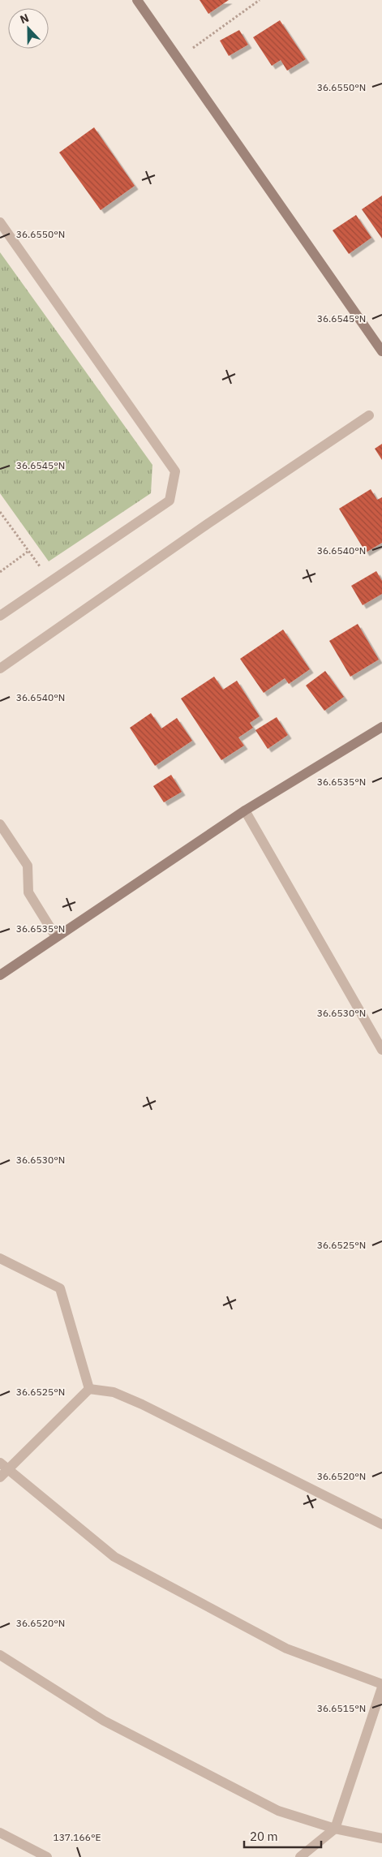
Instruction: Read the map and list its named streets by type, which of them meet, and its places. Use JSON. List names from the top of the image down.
{
  "scale_bar": "20 m",
  "north": "top",
  "coordinates": [
    "36.6550°N",
    "36.6545°N",
    "36.6540°N",
    "36.6535°N",
    "36.6530°N",
    "36.6525°N",
    "36.6520°N",
    "36.6515°N",
    "137.166°E"
  ]
}
